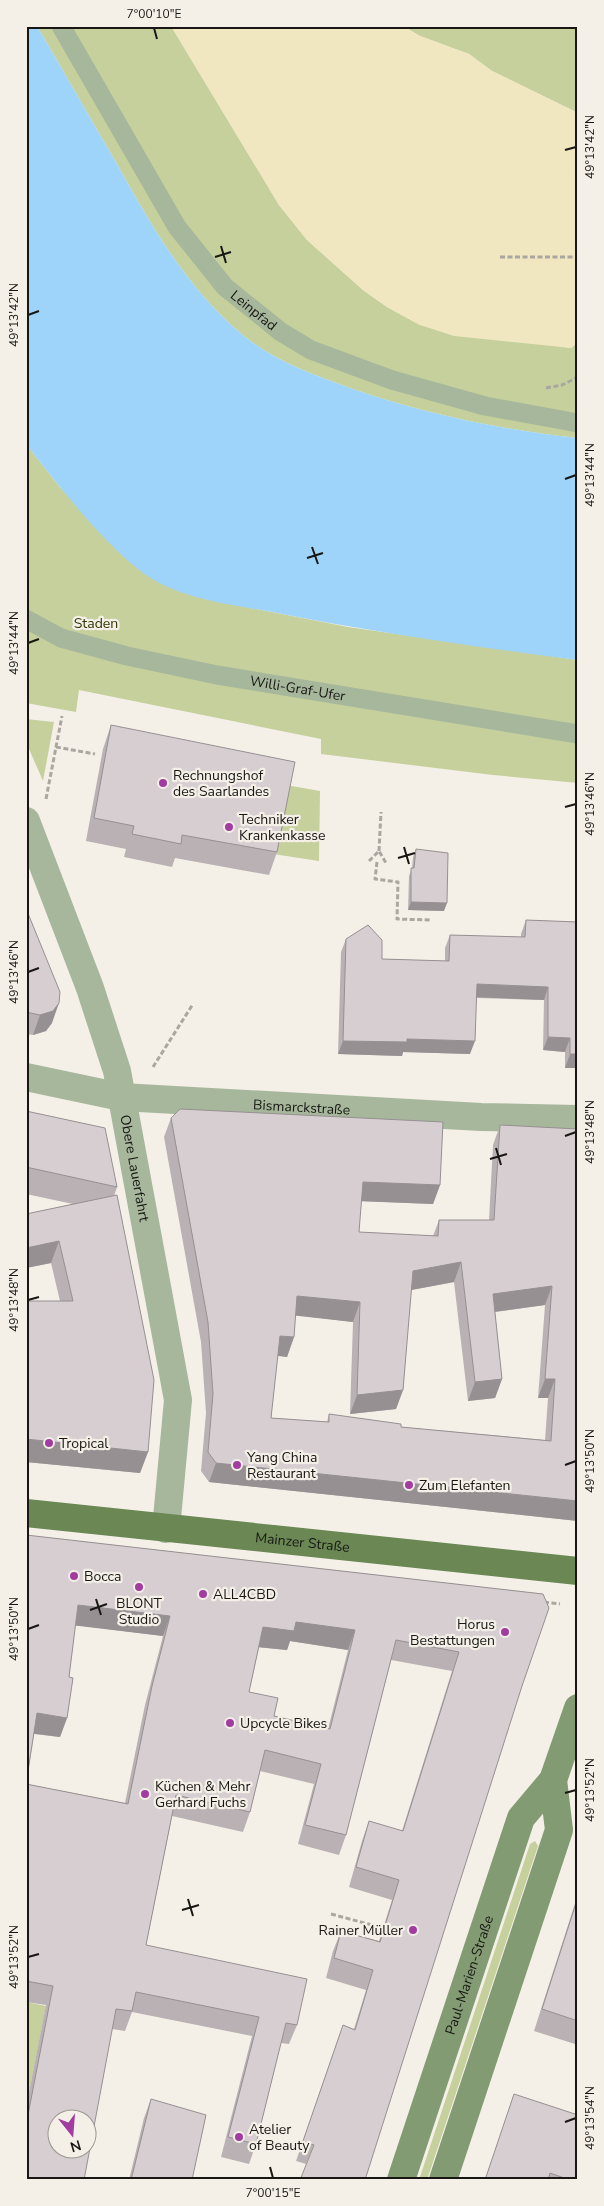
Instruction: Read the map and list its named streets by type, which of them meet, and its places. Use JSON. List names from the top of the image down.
{
  "streets": {
    "main road": ["Mainzer Straße", "Paul-Marien-Straße"],
    "street": ["Bismarckstraße", "Obere Lauerfahrt"],
    "lane": ["Leinpfad", "Willi-Graf-Ufer"]
  },
  "crossings": [
    ["Bismarckstraße", "Obere Lauerfahrt"],
    ["Obere Lauerfahrt", "Mainzer Straße"]
  ],
  "parks": ["Staden"],
  "places": [
    "Rechnungshof des Saarlandes",
    "Techniker Krankenkasse",
    "Tropical",
    "Yang China Restaurant",
    "Zum Elefanten",
    "Bocca",
    "BLONT Studio",
    "ALL4CBD",
    "Horus Bestattungen",
    "Upcycle Bikes",
    "Küchen & Mehr Gerhard Fuchs",
    "Rainer Müller",
    "Atelier of Beauty"
  ],
  "north": "bottom",
  "coordinates": [
    "7°00'10\"E",
    "49°13'42\"N",
    "49°13'44\"N",
    "49°13'46\"N",
    "49°13'48\"N",
    "49°13'50\"N",
    "49°13'52\"N",
    "49°13'54\"N",
    "7°00'15\"E"
  ]
}
